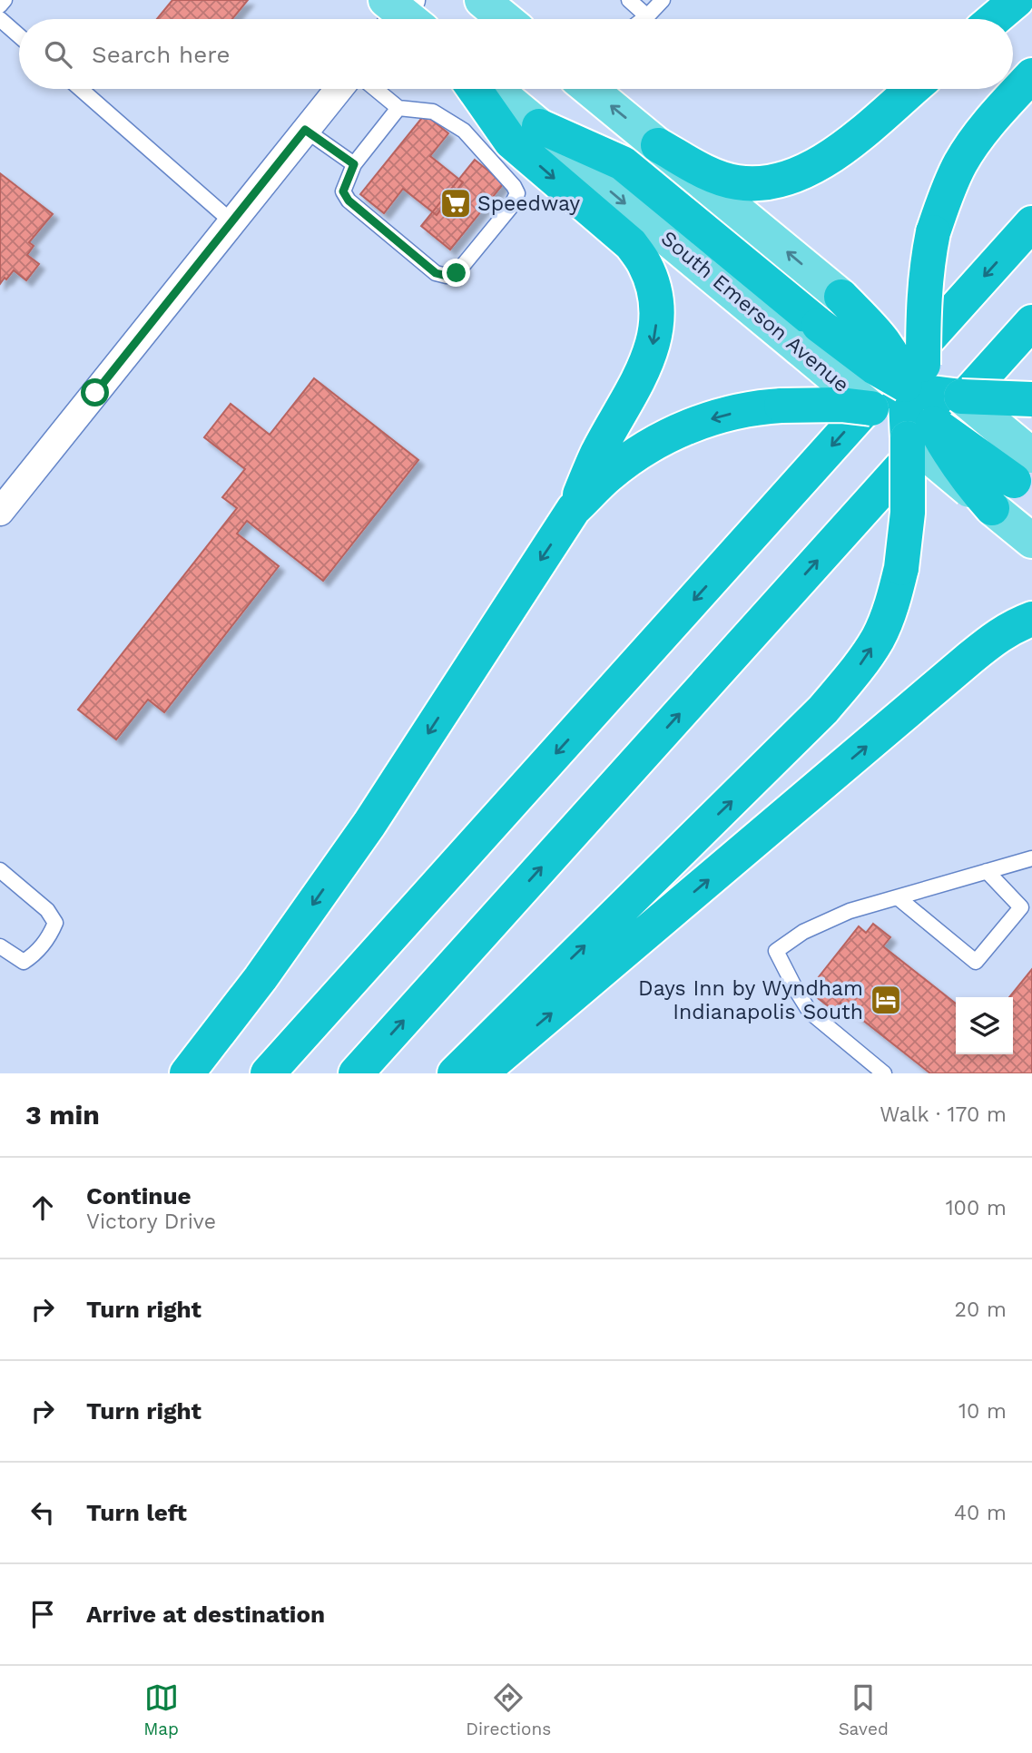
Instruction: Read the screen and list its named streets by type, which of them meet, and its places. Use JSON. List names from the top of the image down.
{
  "streets": {
    "main road": ["South Emerson Avenue"]
  },
  "one_way": ["South Emerson Avenue"],
  "places": {
    "supermarket": ["Speedway"],
    "hotel": ["Days Inn by Wyndham Indianapolis South"]
  },
  "page": {
    "search": "Search here",
    "heading": ["3 min", "Walk · 170 m"],
    "list": [
      ["Continue", "Victory Drive", "100 m"],
      ["Turn right", "20 m"],
      ["Turn right", "10 m"],
      ["Turn left", "40 m"],
      "Arrive at destination"
    ],
    "nav": ["Map", "Directions", "Saved"]
  }
}
